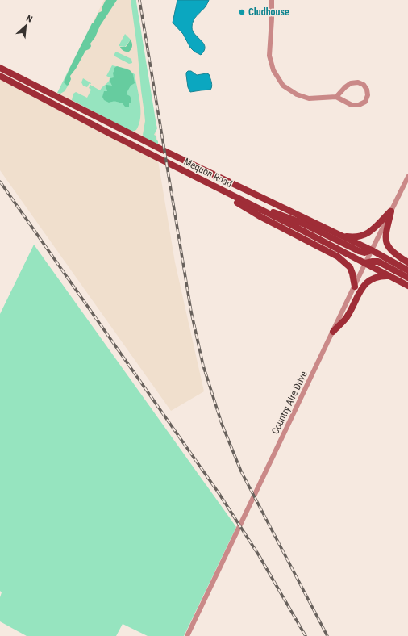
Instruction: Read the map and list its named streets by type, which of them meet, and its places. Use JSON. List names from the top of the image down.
{
  "streets": {
    "main road": ["Mequon Road"],
    "street": ["Country Aire Drive"]
  },
  "crossings": [
    ["Mequon Road", "Country Aire Drive"]
  ],
  "places": ["Cludhouse"],
  "north": "top right"
}
